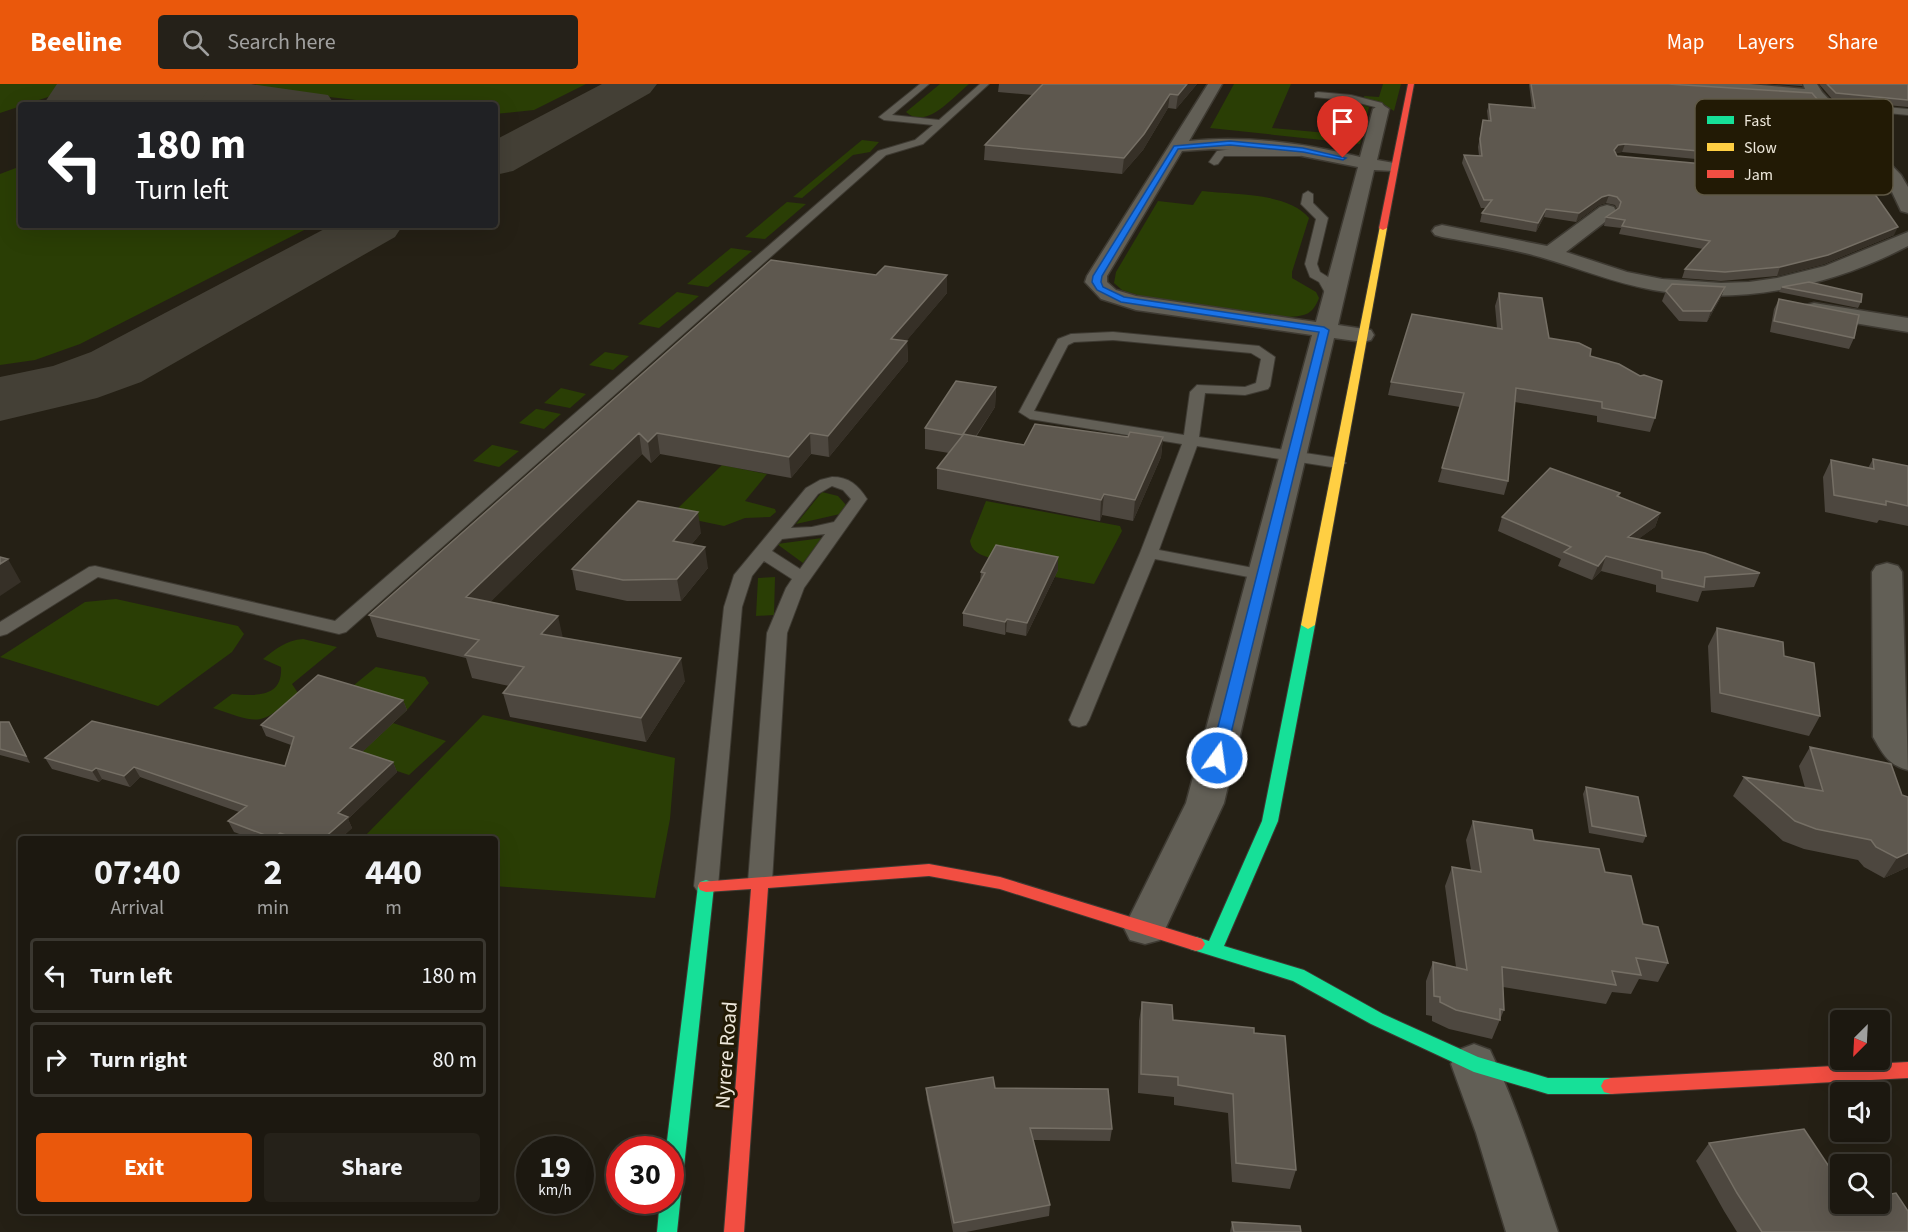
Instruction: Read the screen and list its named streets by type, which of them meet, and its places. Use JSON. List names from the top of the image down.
{
  "streets": {
    "street": ["Nyrere Road"]
  },
  "legend": ["Fast", "Slow", "Jam"],
  "north": "bottom left",
  "page": {
    "header": "Beeline",
    "search": "Search here",
    "nav": ["Map", "Layers", "Share"],
    "turn": ["180 m", "Turn left"],
    "eta": [
      "07:40",
      "Arrival",
      "2",
      "min",
      "440",
      "m"
    ],
    "list": [
      {
        "name": "Turn left",
        "value": "180 m"
      },
      {
        "name": "Turn right",
        "value": "80 m"
      }
    ],
    "buttons": ["Exit", "Share"],
    "speed": "19 km/h",
    "limit": "30"
  }
}
